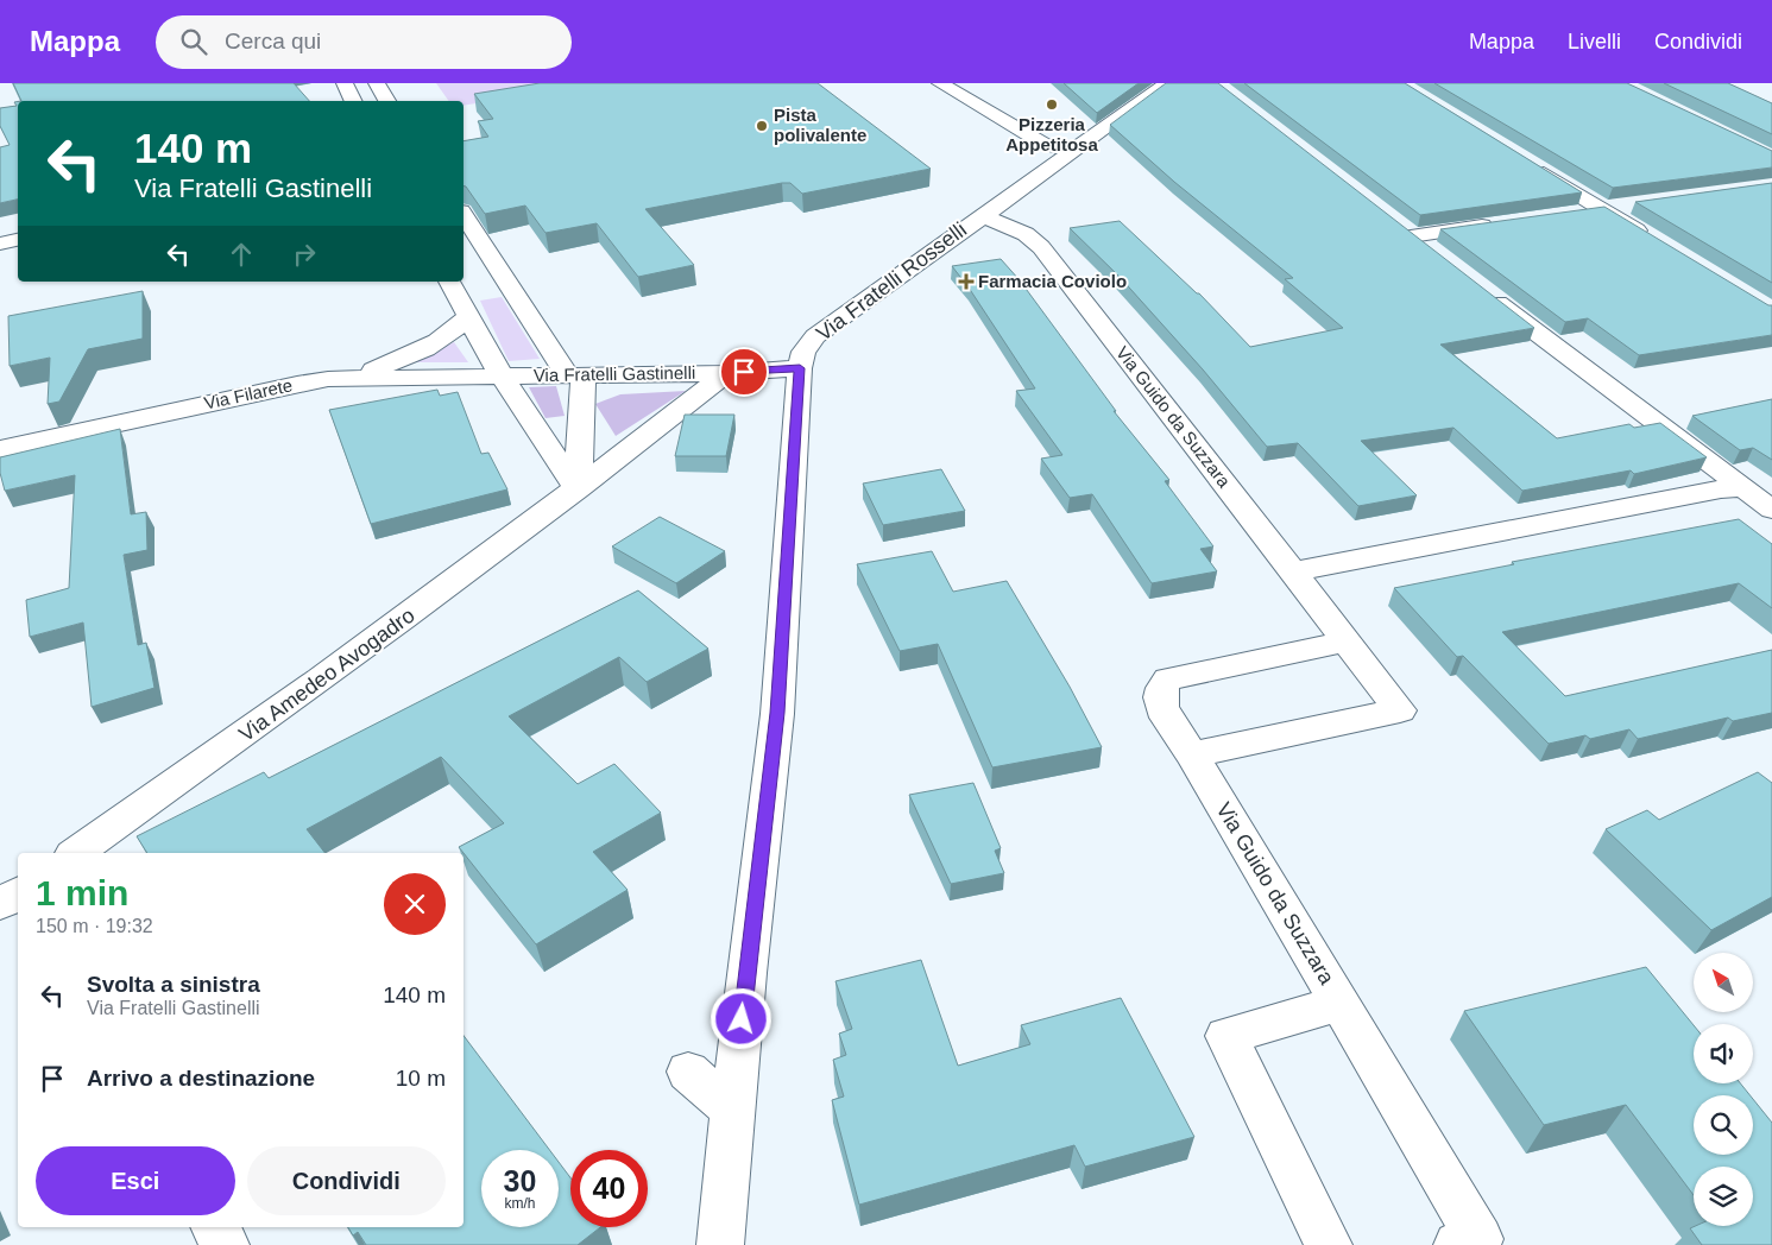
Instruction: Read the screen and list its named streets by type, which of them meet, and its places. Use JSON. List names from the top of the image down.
{
  "streets": {
    "street": [
      "Via Fratelli Rosselli",
      "Via Fratelli Gastinelli",
      "Via Filarete",
      "Via Guido da Suzzara",
      "Via Amedeo Avogadro"
    ]
  },
  "crossings": [
    ["Via Fratelli Rosselli", "Via Fratelli Gastinelli"],
    ["Via Fratelli Rosselli", "Via Guido da Suzzara"],
    ["Via Fratelli Gastinelli", "Via Filarete"],
    ["Via Fratelli Gastinelli", "Via Amedeo Avogadro"]
  ],
  "places": {
    "other": ["Pizzeria Appetitosa", "Pista polivalente"],
    "health": ["Farmacia Coviolo"]
  },
  "north": "top left",
  "page": {
    "header": "Mappa",
    "search": "Cerca qui",
    "nav": ["Mappa", "Livelli", "Condividi"],
    "turn": ["140 m", "Via Fratelli Gastinelli"],
    "heading": ["1 min", "150 m · 19:32"],
    "list": [
      {
        "name": "Svolta a sinistra",
        "note": "Via Fratelli Gastinelli",
        "value": "140 m"
      },
      {
        "name": "Arrivo a destinazione",
        "value": "10 m"
      }
    ],
    "buttons": ["Esci", "Condividi"],
    "speed": "30 km/h",
    "limit": "40"
  }
}
